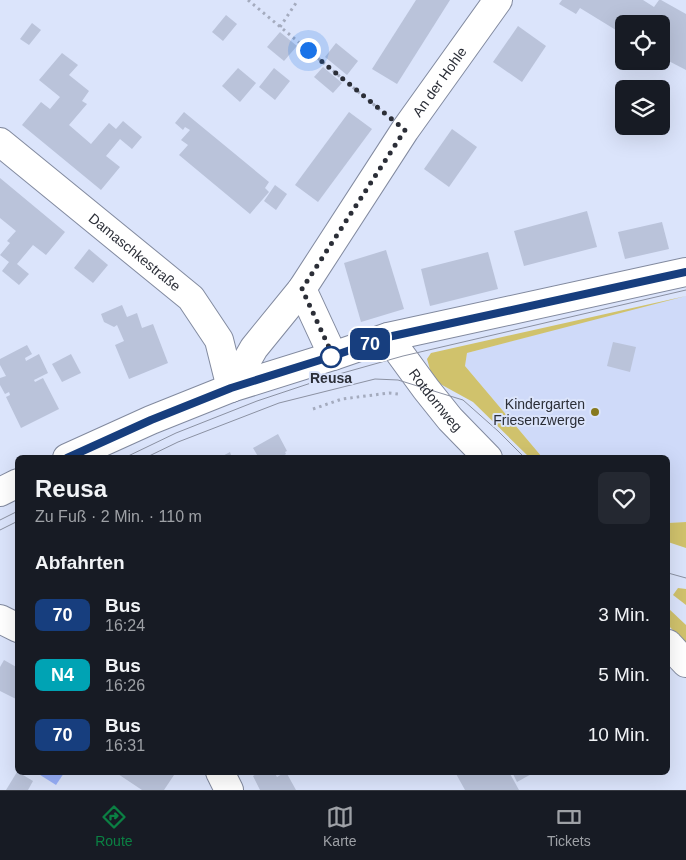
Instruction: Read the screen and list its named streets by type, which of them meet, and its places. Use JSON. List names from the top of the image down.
{
  "streets": {
    "street": ["An der Hohle", "Damaschkestraße", "Rotdornweg"]
  },
  "crossings": [
    ["An der Hohle", "Damaschkestraße"]
  ],
  "places": ["Reusa", "Kindergarten Friesenzwerge"],
  "lines": ["bus line 70"],
  "page": {
    "on_map": "70",
    "heading": [
      ["Reusa", "Zu Fuß · 2 Min. · 110 m"],
      "Abfahrten"
    ],
    "list": [
      {
        "mark": "70",
        "name": "Bus",
        "note": "16:24",
        "value": "3 Min."
      },
      {
        "mark": "N4",
        "name": "Bus",
        "note": "16:26",
        "value": "5 Min."
      },
      {
        "mark": "70",
        "name": "Bus",
        "note": "16:31",
        "value": "10 Min."
      }
    ],
    "tabs": ["Route", "Karte", "Tickets"]
  }
}
